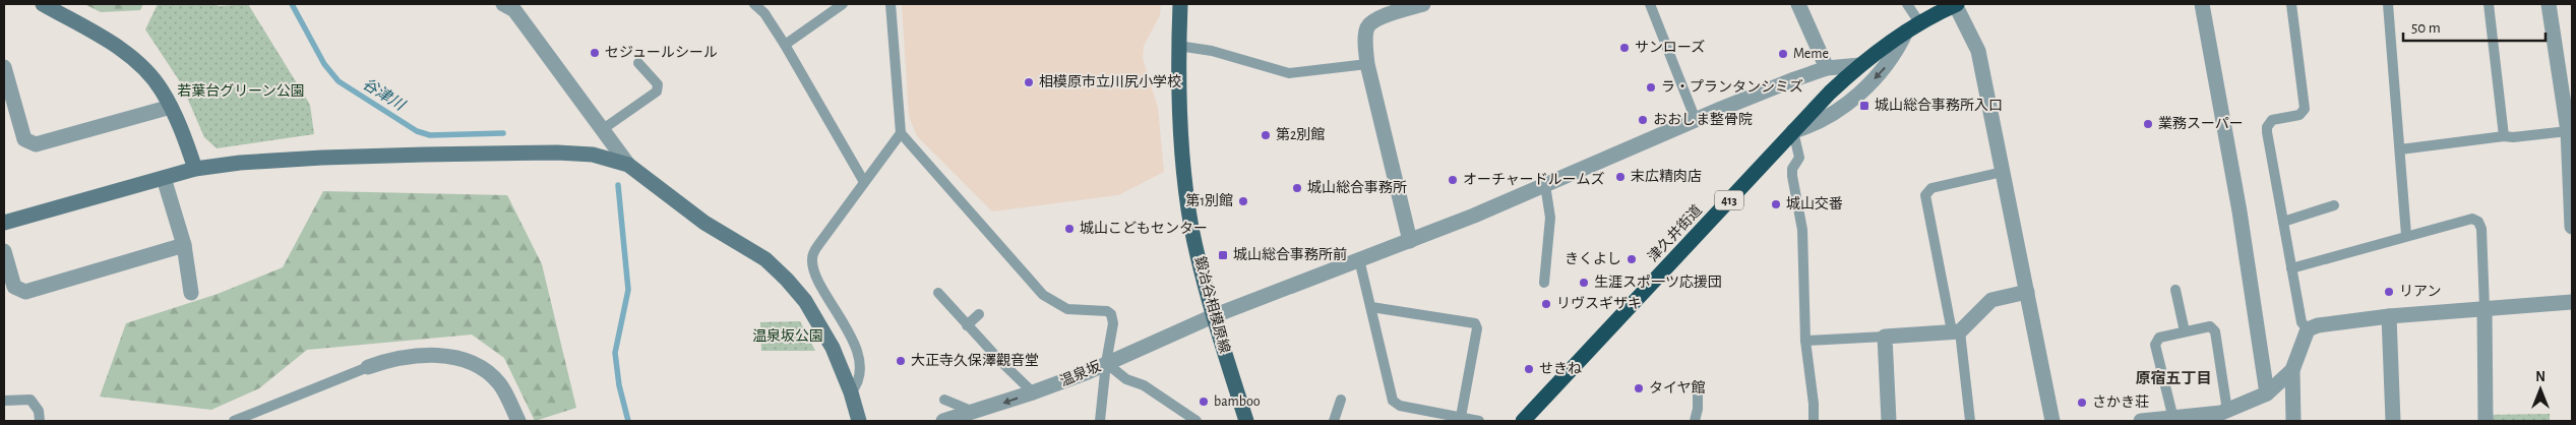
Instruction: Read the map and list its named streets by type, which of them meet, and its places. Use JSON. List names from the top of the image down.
{
  "streets": {
    "highway": ["413", "津久井街道"],
    "main road": ["鍛冶谷相模原線"],
    "street": ["温泉坂"]
  },
  "crossings": [
    ["津久井街道", "温泉坂"],
    ["鍛冶谷相模原線", "温泉坂"]
  ],
  "districts": ["原宿五丁目"],
  "water": ["谷津川"],
  "parks": ["若葉台グリーン公園", "温泉坂公園"],
  "places": {
    "other": [
      "サンローズ",
      "セジュールシール",
      "Meme",
      "相模原市立川尻小学校",
      "ラ・プランタンシミズ",
      "おおしま整骨院",
      "業務スーパー",
      "第2別館",
      "末広精肉店",
      "オーチャードルームズ",
      "城山総合事務所",
      "第1別館",
      "城山交番",
      "城山こどもセンター",
      "きくよし",
      "生涯スポ一ツ応援団",
      "リアン",
      "リヴスギザキ",
      "大正寺久保澤觀音堂",
      "せきね",
      "タイヤ館",
      "bamboo",
      "さかき荘"
    ],
    "transit": ["城山総合事務所入口", "城山総合事務所前"]
  },
  "scale_bar": "50 m",
  "north": "top"
}
